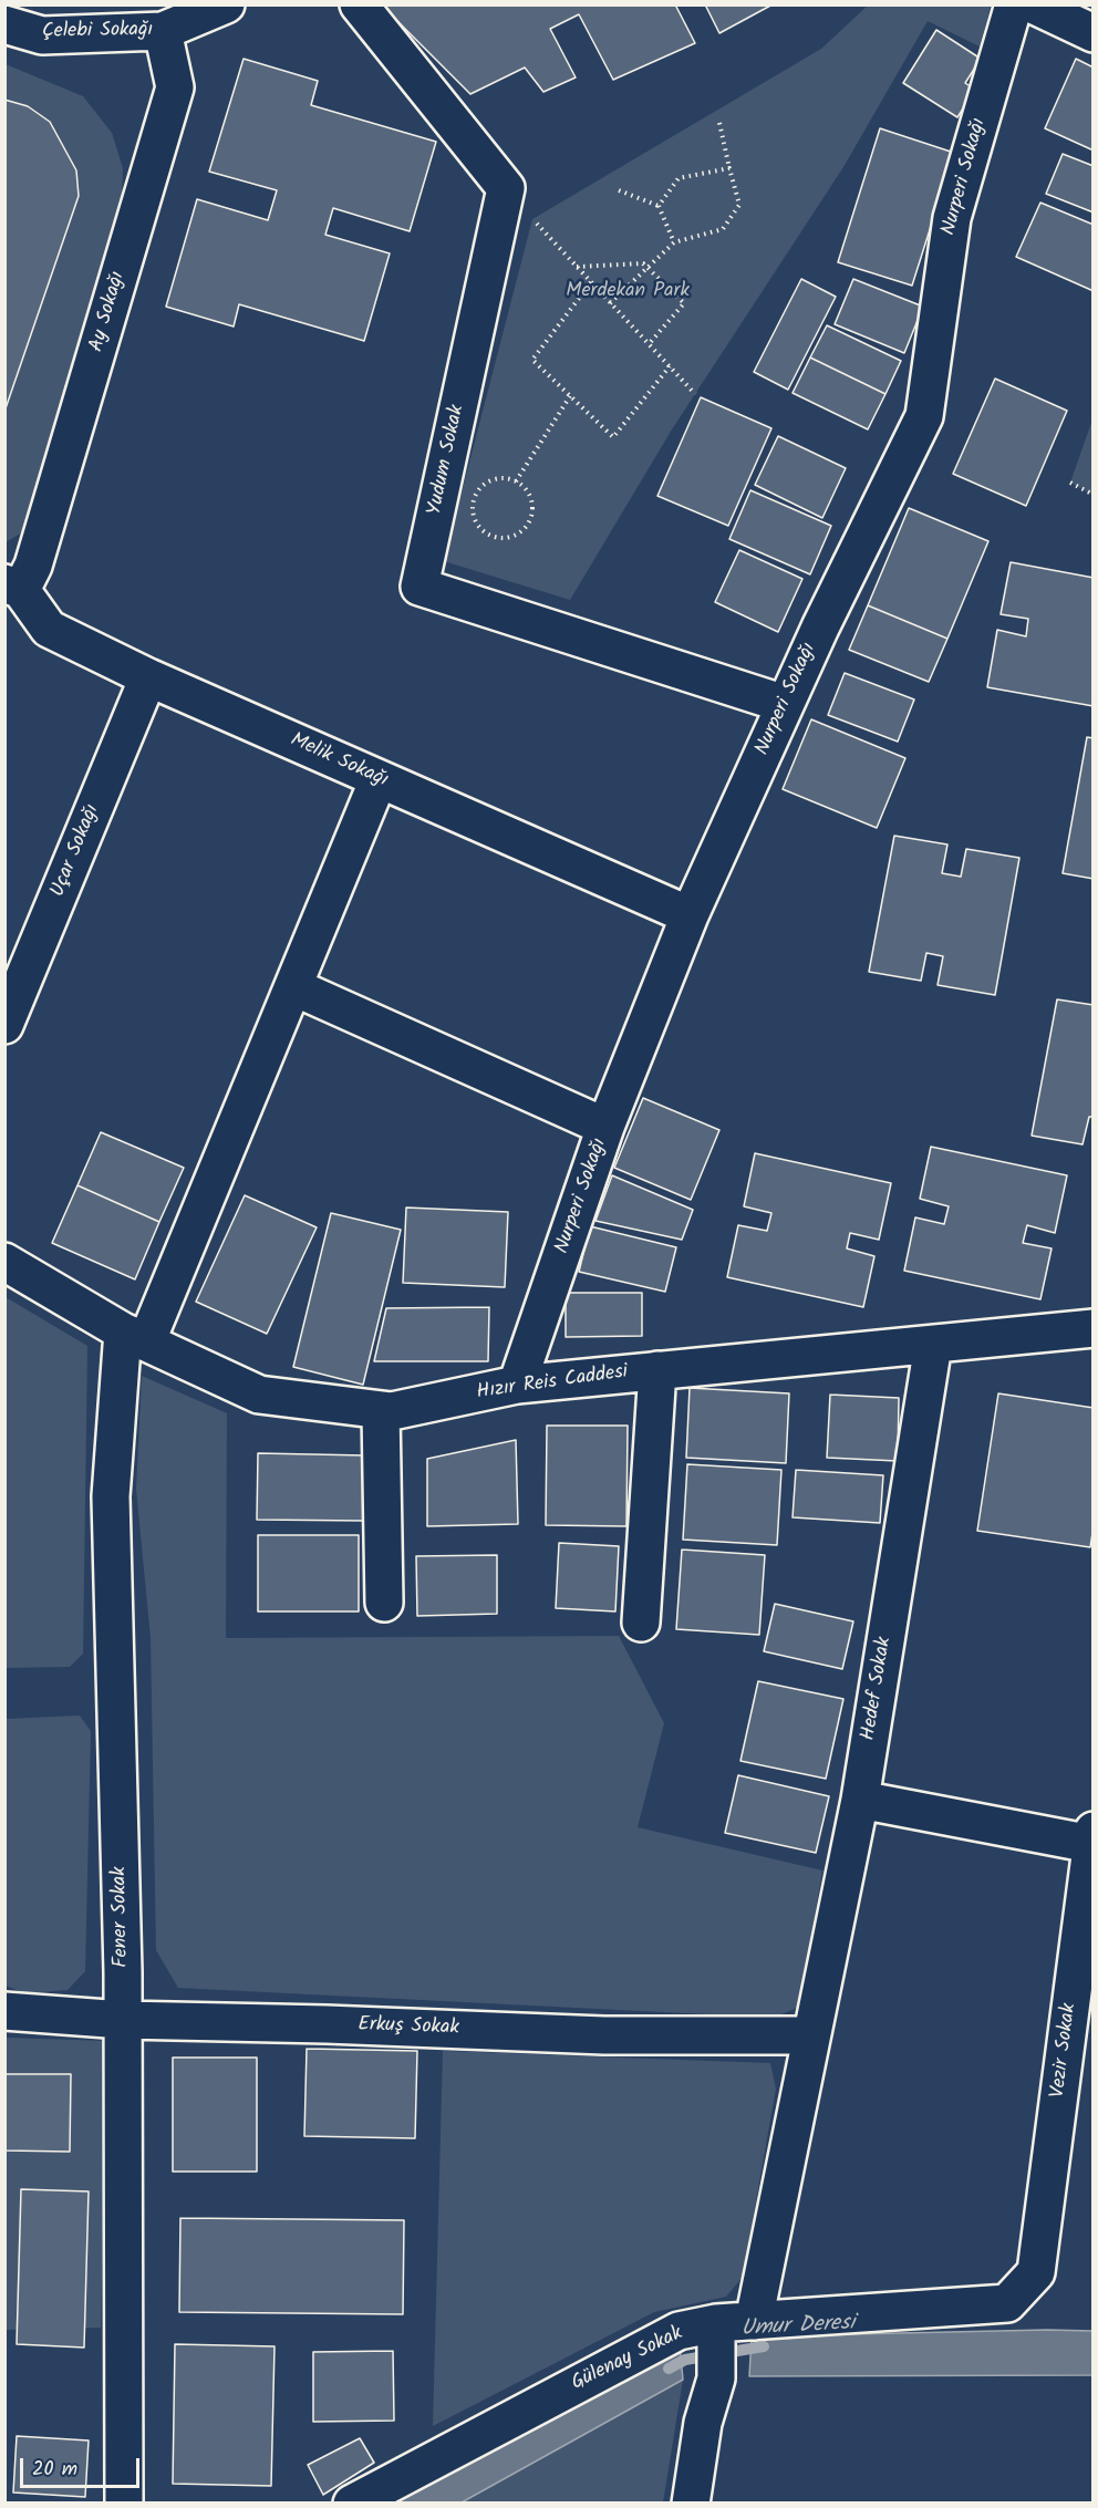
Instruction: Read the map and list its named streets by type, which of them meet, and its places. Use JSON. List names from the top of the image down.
{
  "streets": {
    "street": [
      "Çelebi Sokağı",
      "Nurperi Sokağı",
      "Ay Sokağı",
      "Yudum Sokak",
      "Melik Sokağı",
      "Uçar Sokağı",
      "Hızır Reis Caddesi",
      "Hedef Sokak",
      "Fener Sokak",
      "Erkuş Sokak",
      "Vezir Sokak",
      "Gülenay Sokak"
    ]
  },
  "crossings": [
    ["Çelebi Sokağı", "Ay Sokağı"],
    ["Nurperi Sokağı", "Yudum Sokak"],
    ["Nurperi Sokağı", "Melik Sokağı"],
    ["Nurperi Sokağı", "Hızır Reis Caddesi"],
    ["Ay Sokağı", "Melik Sokağı"],
    ["Melik Sokağı", "Uçar Sokağı"],
    ["Melik Sokağı", "Fener Sokak"],
    ["Hızır Reis Caddesi", "Hedef Sokak"],
    ["Hızır Reis Caddesi", "Fener Sokak"],
    ["Hedef Sokak", "Erkuş Sokak"],
    ["Hedef Sokak", "Gülenay Sokak"],
    ["Fener Sokak", "Erkuş Sokak"],
    ["Vezir Sokak", "Gülenay Sokak"]
  ],
  "water": ["Umur Deresi"],
  "parks": ["Merdekan Park"],
  "scale_bar": "20 m"
}
